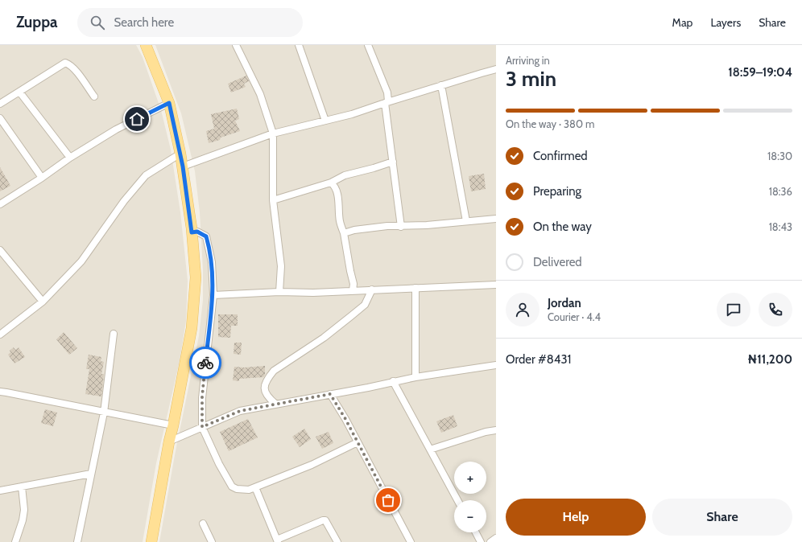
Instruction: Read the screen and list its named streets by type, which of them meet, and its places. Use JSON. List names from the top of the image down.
{
  "page": {
    "header": "Zuppa",
    "search": "Search here",
    "nav": ["Map", "Layers", "Share"],
    "heading": ["3 min", "Arriving in", "18:59–19:04"],
    "panel": [
      "Jordan",
      "Courier · 4.4",
      "Order #8431",
      "₦11,200"
    ],
    "bar": "On the way · 380 m",
    "list": [
      ["Confirmed", "18:30"],
      ["Preparing", "18:36"],
      ["On the way", "18:43"],
      "Delivered"
    ],
    "map_buttons": ["+", "−"],
    "buttons": ["Help", "Share"]
  }
}
